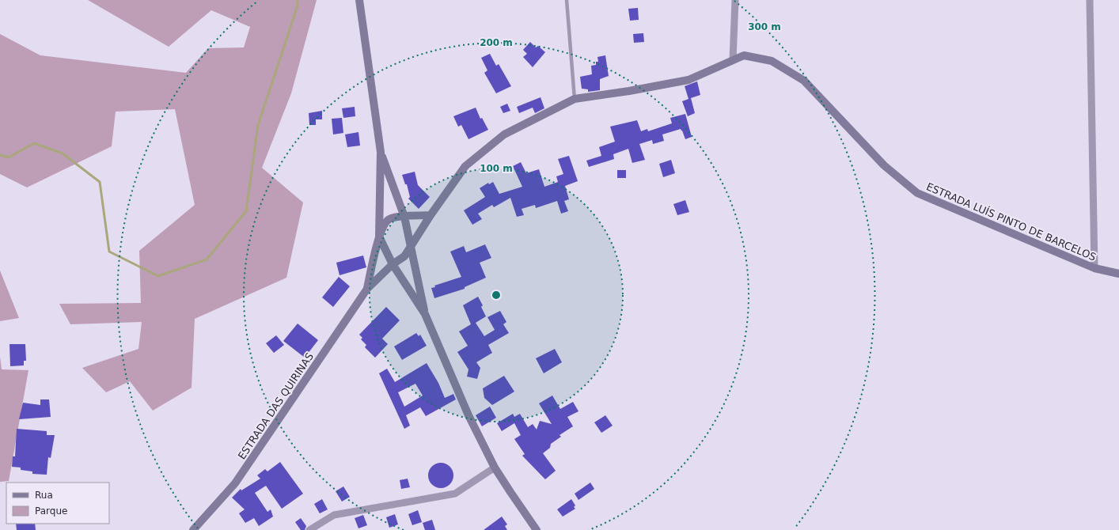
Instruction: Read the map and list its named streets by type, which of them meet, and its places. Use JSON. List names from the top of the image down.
{
  "streets": {
    "street": ["ESTRADA LUÍS PINTO DE BARCELOS", "ESTRADA DAS QUIRINAS"]
  },
  "crossings": [
    ["ESTRADA LUÍS PINTO DE BARCELOS", "ESTRADA DAS QUIRINAS"]
  ],
  "legend": ["Rua", "Parque"],
  "rings": ["300 m", "200 m", "100 m"]
}
